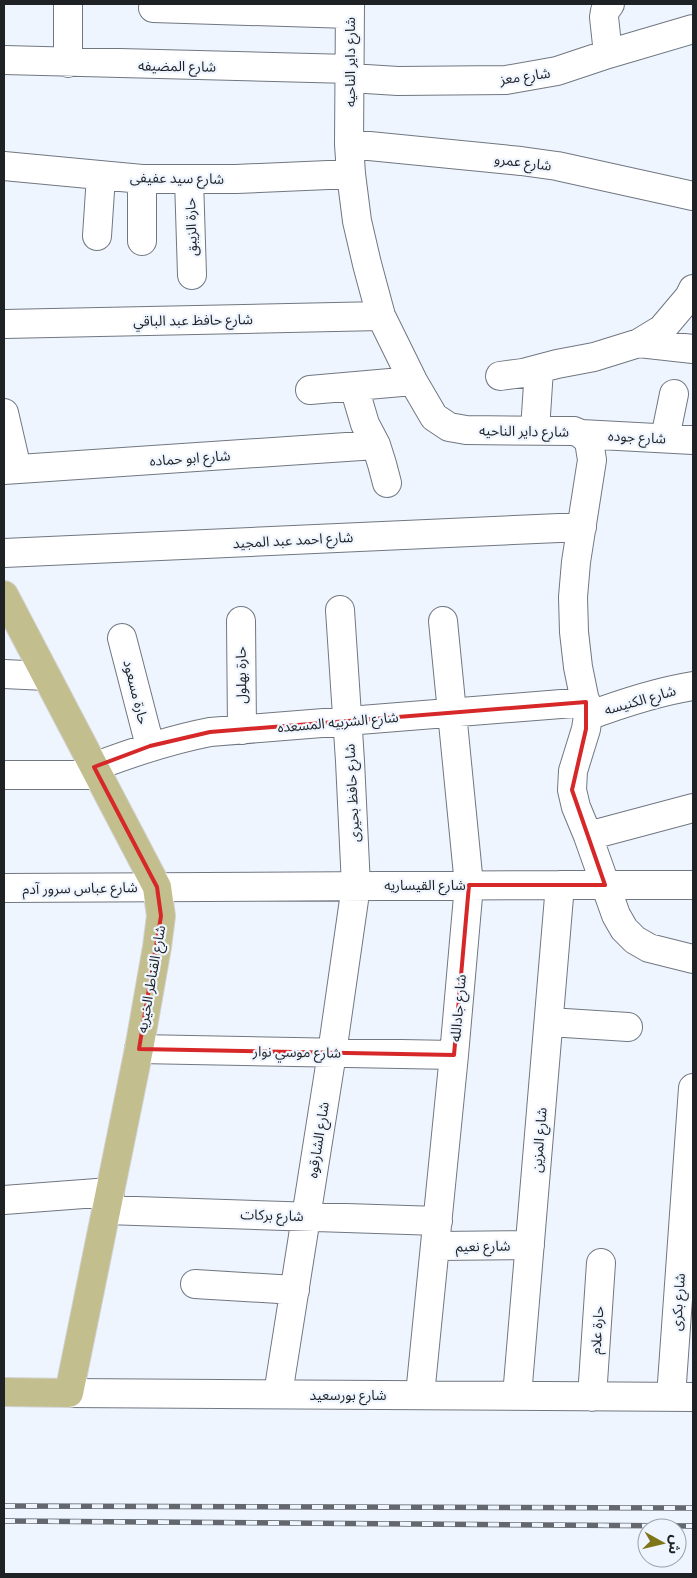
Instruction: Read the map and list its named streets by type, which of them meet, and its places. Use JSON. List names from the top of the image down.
{
  "streets": {
    "main road": ["شارع القناطر الخيريه", "شارع بورسعيد"],
    "street": [
      "شارع داير الناحيه",
      "شارع المضيفه",
      "شارع معز",
      "شارع عمرو",
      "شارع سيد عفيفى",
      "حارة الزيبق",
      "شارع حافظ عبد الباقي",
      "شارع جوده",
      "شارع ابو حماده",
      "شارع احمد عبد المجيد",
      "حارة بهلول",
      "حارة مسعود",
      "شارع الكنيسه",
      "شارع الشربيه المسعده",
      "شارع حافظ بحيرى",
      "شارع القيساريه",
      "شارع عباس سرور آدم",
      "شارع جادالله",
      "شارع موسي نوار",
      "شارع الشارقوه",
      "شارع المزين",
      "شارع بركات",
      "شارع نعيم",
      "شارع بكرى",
      "حارة علام"
    ]
  },
  "crossings": [
    ["شارع داير الناحيه", "شارع المضيفه"],
    ["شارع داير الناحيه", "شارع معز"],
    ["شارع داير الناحيه", "شارع عمرو"],
    ["شارع داير الناحيه", "شارع سيد عفيفى"],
    ["شارع داير الناحيه", "شارع حافظ عبد الباقي"],
    ["شارع داير الناحيه", "شارع جوده"],
    ["شارع داير الناحيه", "شارع احمد عبد المجيد"],
    ["شارع داير الناحيه", "شارع الكنيسه"],
    ["شارع داير الناحيه", "شارع الشربيه المسعده"],
    ["شارع داير الناحيه", "شارع القيساريه"],
    ["شارع المضيفه", "شارع معز"],
    ["شارع سيد عفيفى", "حارة الزيبق"],
    ["حارة بهلول", "شارع الشربيه المسعده"],
    ["حارة مسعود", "شارع الشربيه المسعده"],
    ["شارع الكنيسه", "شارع الشربيه المسعده"],
    ["شارع الشربيه المسعده", "شارع حافظ بحيرى"],
    ["شارع الشربيه المسعده", "شارع القناطر الخيريه"],
    ["شارع الشربيه المسعده", "شارع جادالله"],
    ["شارع حافظ بحيرى", "شارع القيساريه"],
    ["شارع حافظ بحيرى", "شارع الشارقوه"],
    ["شارع القيساريه", "شارع عباس سرور آدم"],
    ["شارع القيساريه", "شارع القناطر الخيريه"],
    ["شارع القيساريه", "شارع جادالله"],
    ["شارع القيساريه", "شارع الشارقوه"],
    ["شارع القيساريه", "شارع المزين"],
    ["شارع عباس سرور آدم", "شارع القناطر الخيريه"],
    ["شارع القناطر الخيريه", "شارع موسي نوار"],
    ["شارع القناطر الخيريه", "شارع بركات"],
    ["شارع القناطر الخيريه", "شارع بورسعيد"],
    ["شارع جادالله", "شارع موسي نوار"],
    ["شارع جادالله", "شارع بركات"],
    ["شارع جادالله", "شارع نعيم"],
    ["شارع جادالله", "شارع بورسعيد"],
    ["شارع موسي نوار", "شارع الشارقوه"],
    ["شارع الشارقوه", "شارع بركات"],
    ["شارع الشارقوه", "شارع بورسعيد"],
    ["شارع المزين", "شارع نعيم"],
    ["شارع المزين", "شارع بورسعيد"],
    ["شارع بركات", "شارع نعيم"],
    ["شارع بكرى", "شارع بورسعيد"],
    ["حارة علام", "شارع بورسعيد"]
  ],
  "north": "right"
}
